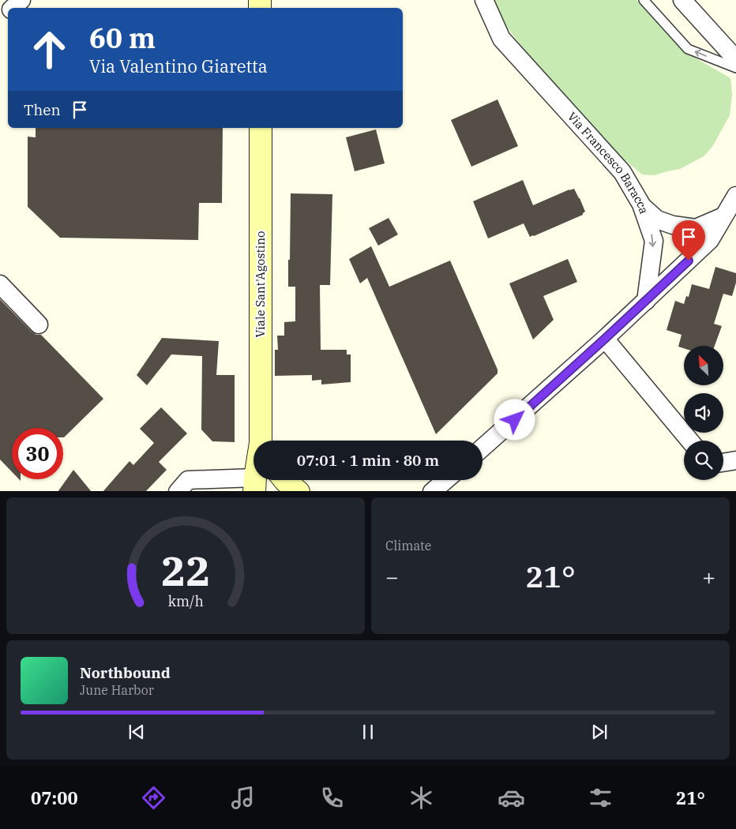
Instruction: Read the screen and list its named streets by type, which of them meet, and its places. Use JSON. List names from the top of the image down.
{
  "streets": {
    "main road": ["Viale Sant'Agostino"],
    "street": ["Via Francesco Baracca"]
  },
  "north": "top left",
  "page": {
    "turn": ["60 m", "Via Valentino Giaretta"],
    "then": "Then",
    "limit": "30",
    "trip": "07:01 · 1 min · 80 m",
    "tile": "Climate",
    "heat": ["−", "21°", "+"],
    "song": ["Northbound", "June Harbor"],
    "tabs": ["07:00", "21°"],
    "gauge": ["22", "km/h"]
  }
}
